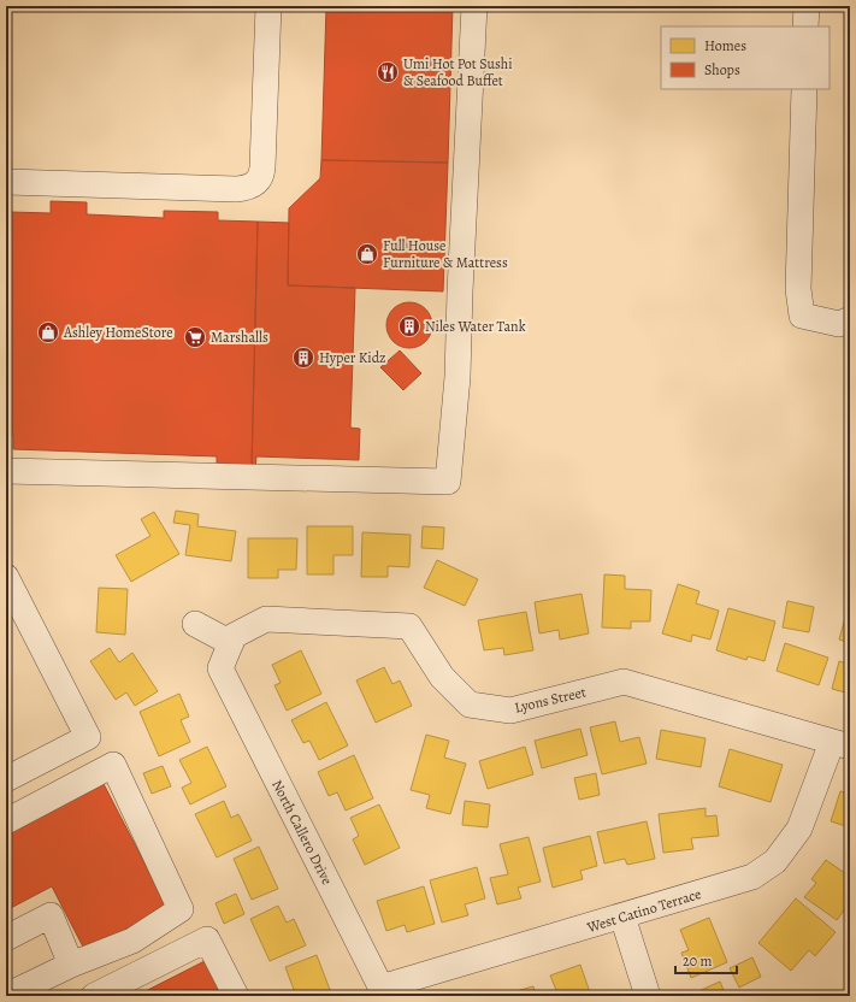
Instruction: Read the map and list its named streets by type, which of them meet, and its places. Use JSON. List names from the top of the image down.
{
  "streets": {
    "street": ["Lyons Street", "North Callero Drive", "West Catino Terrace"]
  },
  "crossings": [
    ["Lyons Street", "North Callero Drive"],
    ["Lyons Street", "West Catino Terrace"],
    ["North Callero Drive", "West Catino Terrace"]
  ],
  "places": {
    "restaurant": ["Umi Hot Pot Sushi & Seafood Buffet"],
    "shop": ["Full House Furniture & Mattress", "Ashley HomeStore"],
    "building": ["Niles Water Tank", "Hyper Kidz"],
    "supermarket": ["Marshalls"]
  },
  "legend": ["Homes", "Shops"],
  "scale_bar": "20 m"
}
